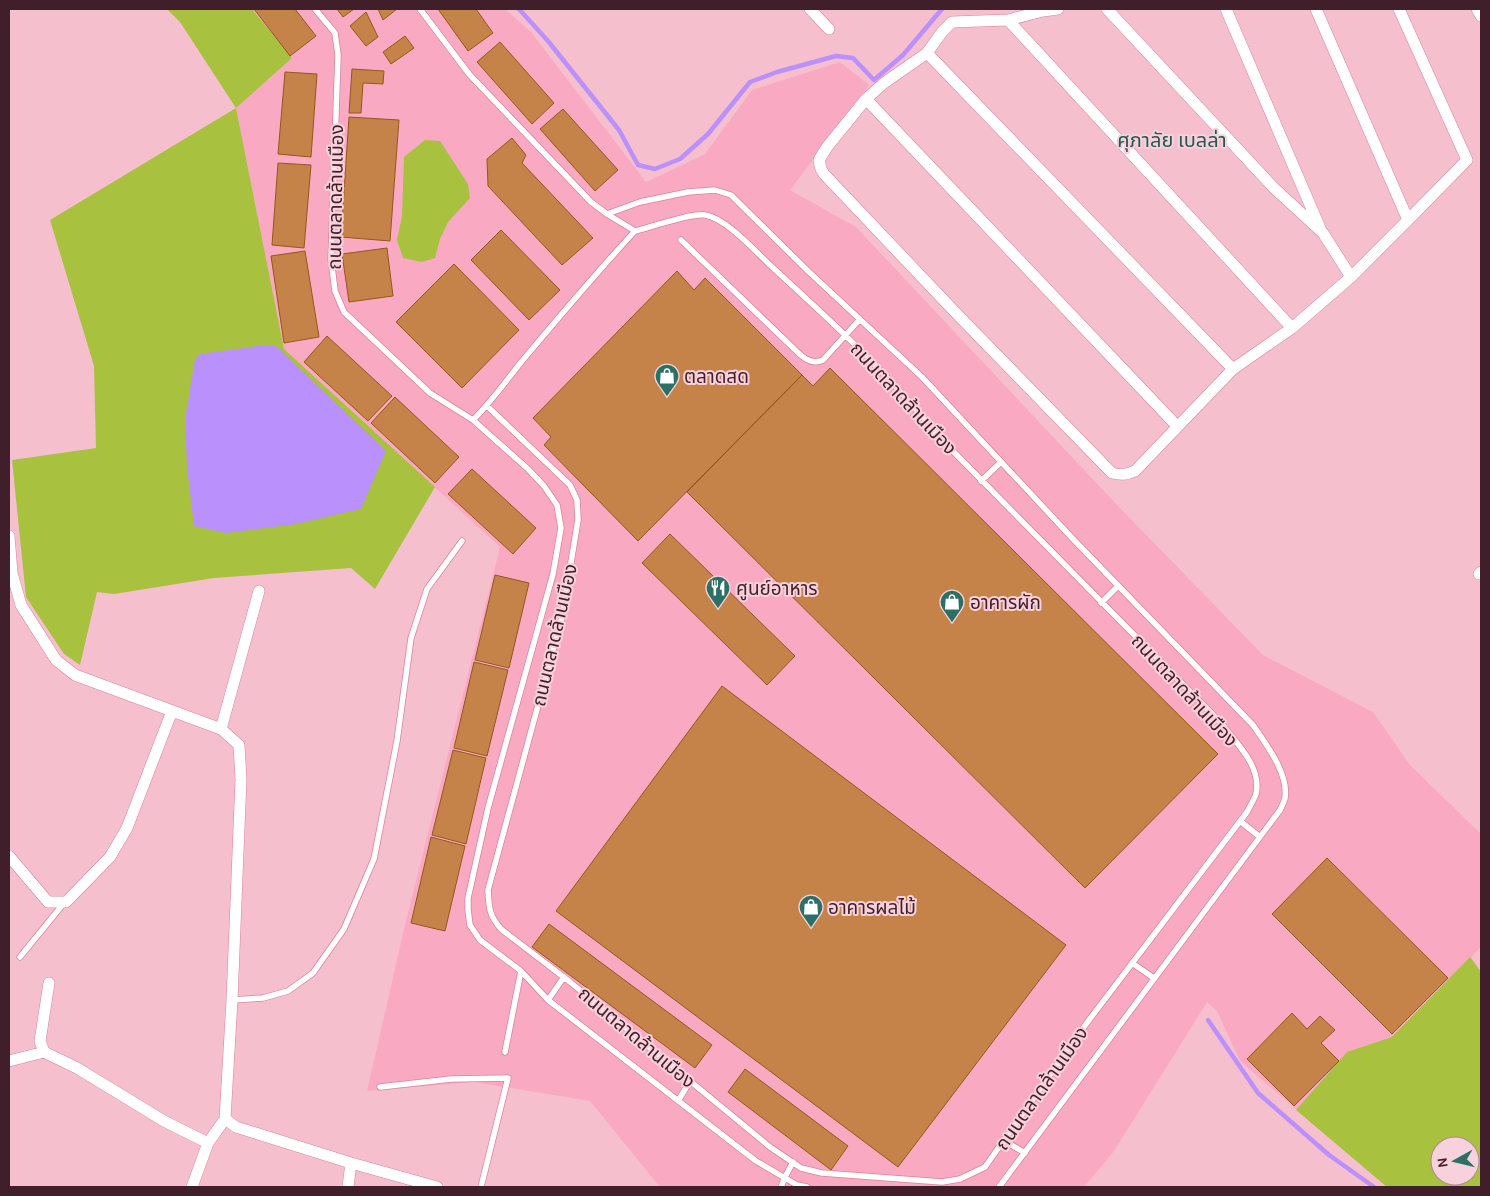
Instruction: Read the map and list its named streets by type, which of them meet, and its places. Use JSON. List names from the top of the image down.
{
  "streets": {
    "lane": ["ถนนตลาดล้านเมือง"]
  },
  "districts": ["ศุภาลัย เบลล่า"],
  "places": {
    "shop": ["ตลาดสด", "อาคารผัก", "อาคารผลไม้"],
    "restaurant": ["ศูนย์อาหาร"]
  },
  "north": "left"
}
